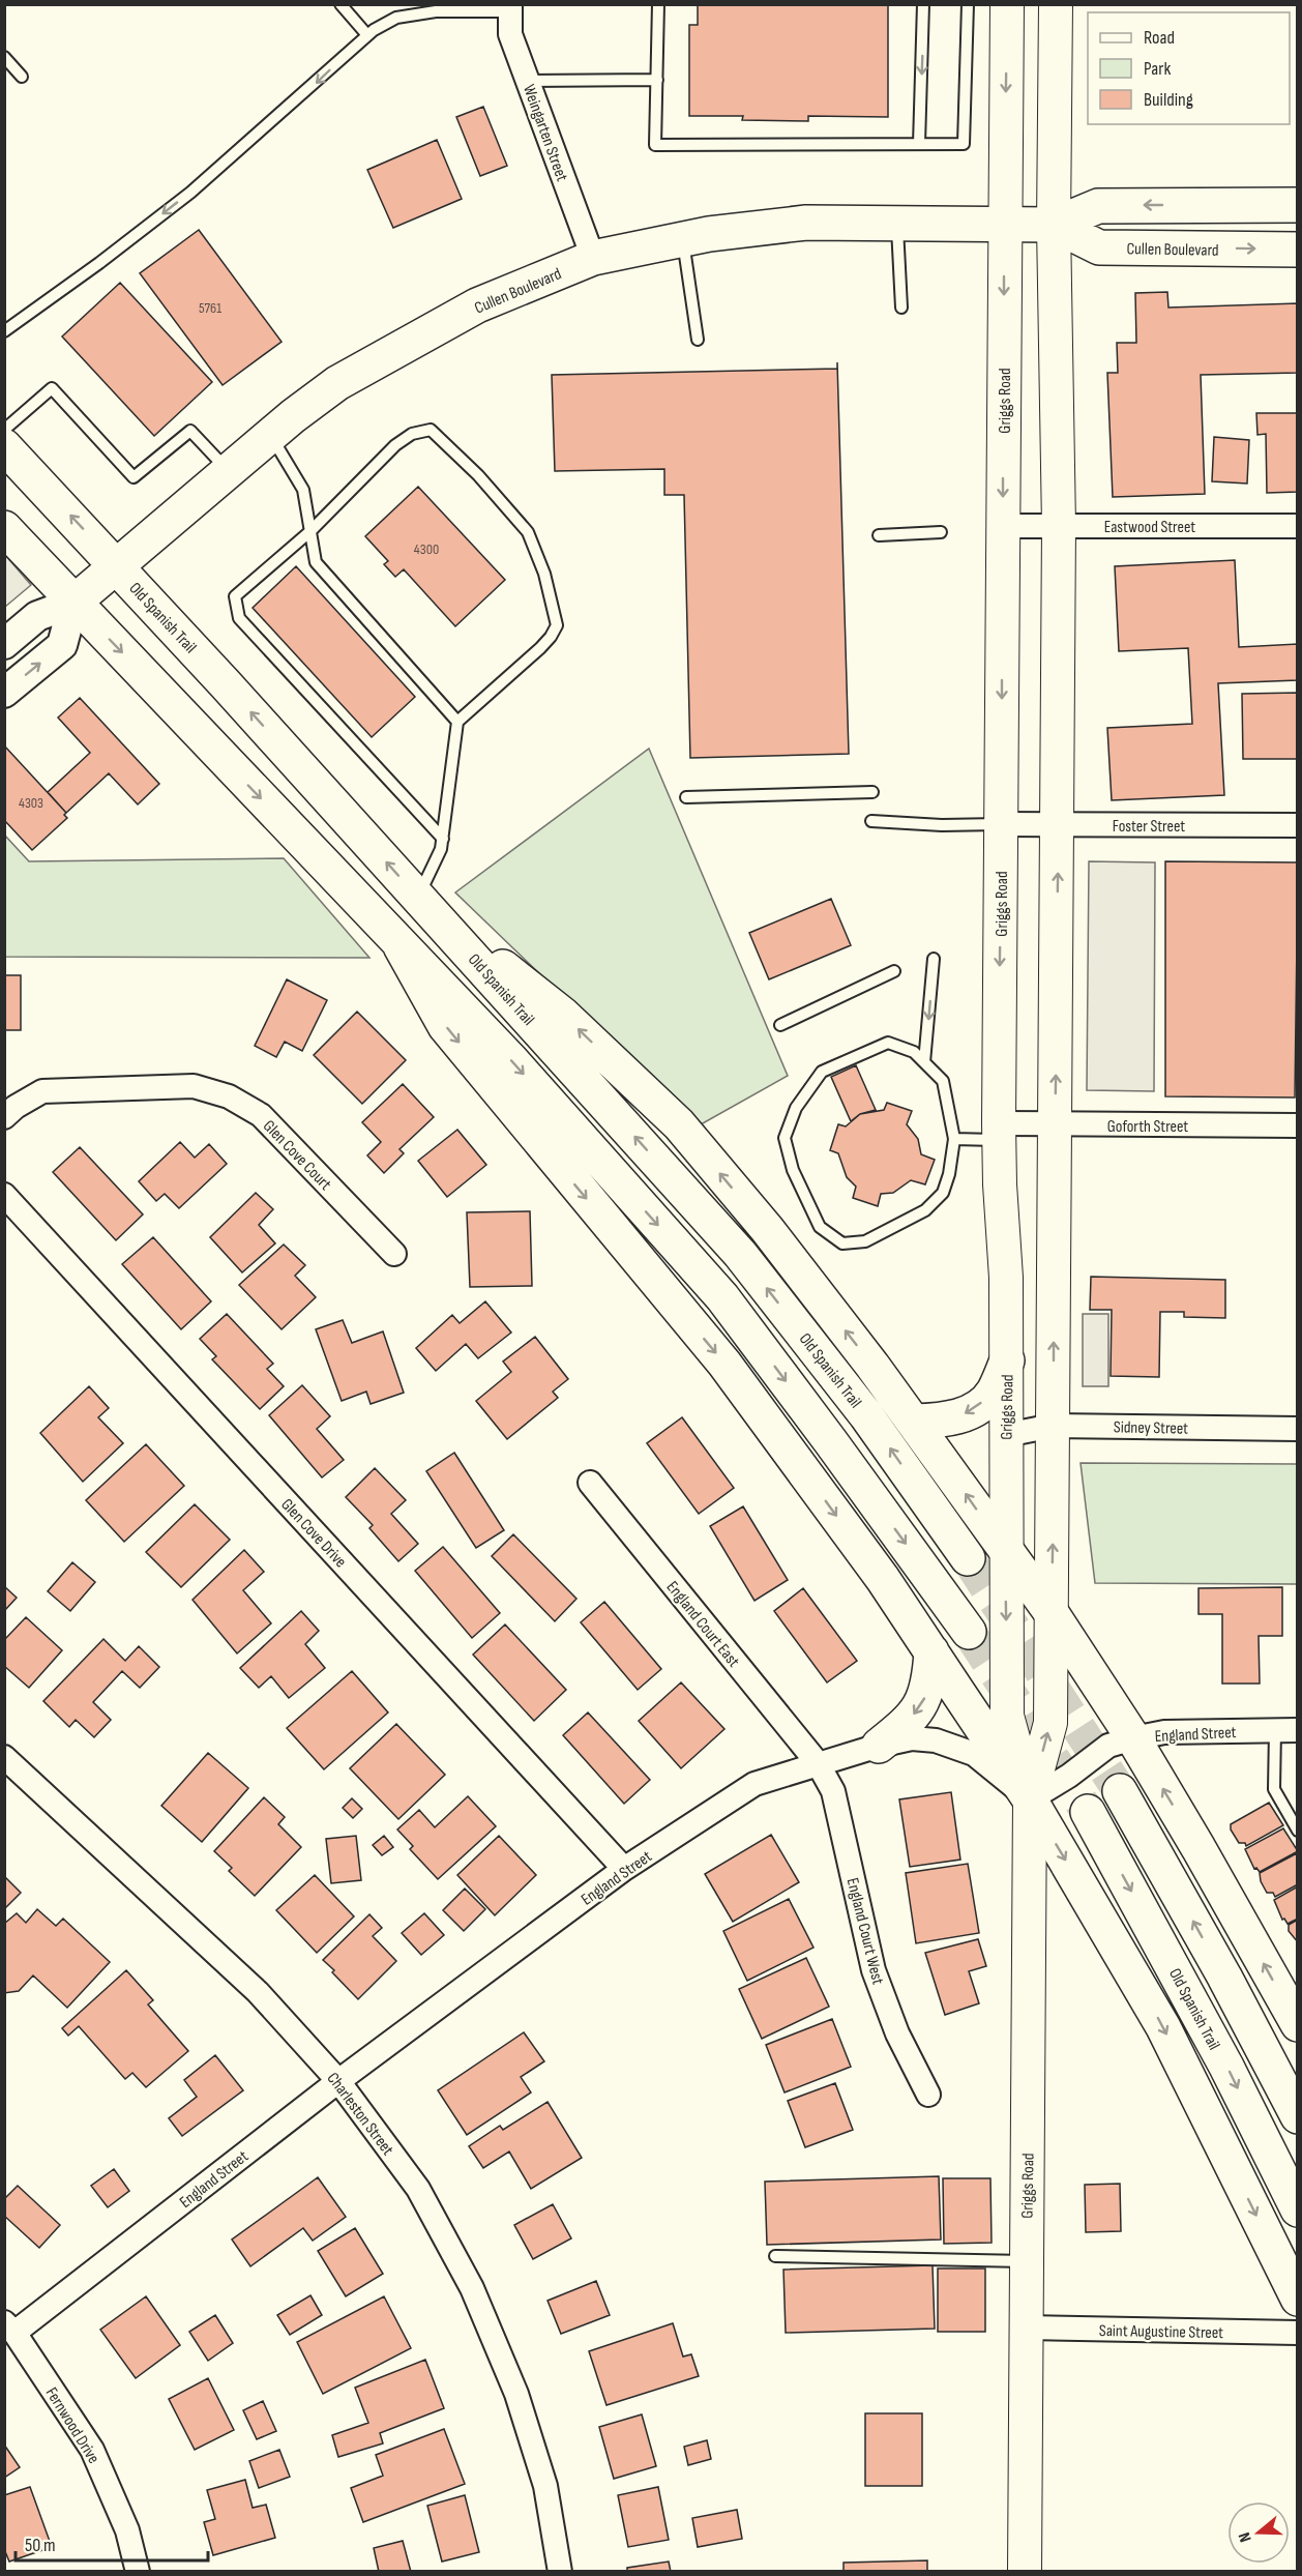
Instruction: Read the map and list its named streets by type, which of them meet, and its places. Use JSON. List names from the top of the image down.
{
  "streets": {
    "main road": ["Cullen Boulevard", "Griggs Road", "Old Spanish Trail"],
    "street": [
      "Weingarten Street",
      "Eastwood Street",
      "Foster Street",
      "Goforth Street",
      "Glen Cove Court",
      "Sidney Street",
      "Glen Cove Drive",
      "England Court East",
      "England Street",
      "England Court West",
      "Charleston Street",
      "Saint Augustine Street",
      "Fernwood Drive"
    ]
  },
  "crossings": [
    ["Weingarten Street", "Cullen Boulevard"],
    ["Cullen Boulevard", "Griggs Road"],
    ["Cullen Boulevard", "Old Spanish Trail"],
    ["Griggs Road", "Eastwood Street"],
    ["Griggs Road", "Foster Street"],
    ["Griggs Road", "Goforth Street"],
    ["Griggs Road", "Sidney Street"],
    ["Griggs Road", "England Street"],
    ["Griggs Road", "Saint Augustine Street"],
    ["Glen Cove Drive", "England Street"],
    ["England Court East", "England Street"],
    ["England Court East", "England Court West"],
    ["England Street", "England Court West"],
    ["England Street", "Charleston Street"],
    ["England Street", "Fernwood Drive"]
  ],
  "house_numbers": ["5761", "4300", "4303"],
  "legend": ["Road", "Park", "Building"],
  "scale_bar": "50 m",
  "north": "left"
}
